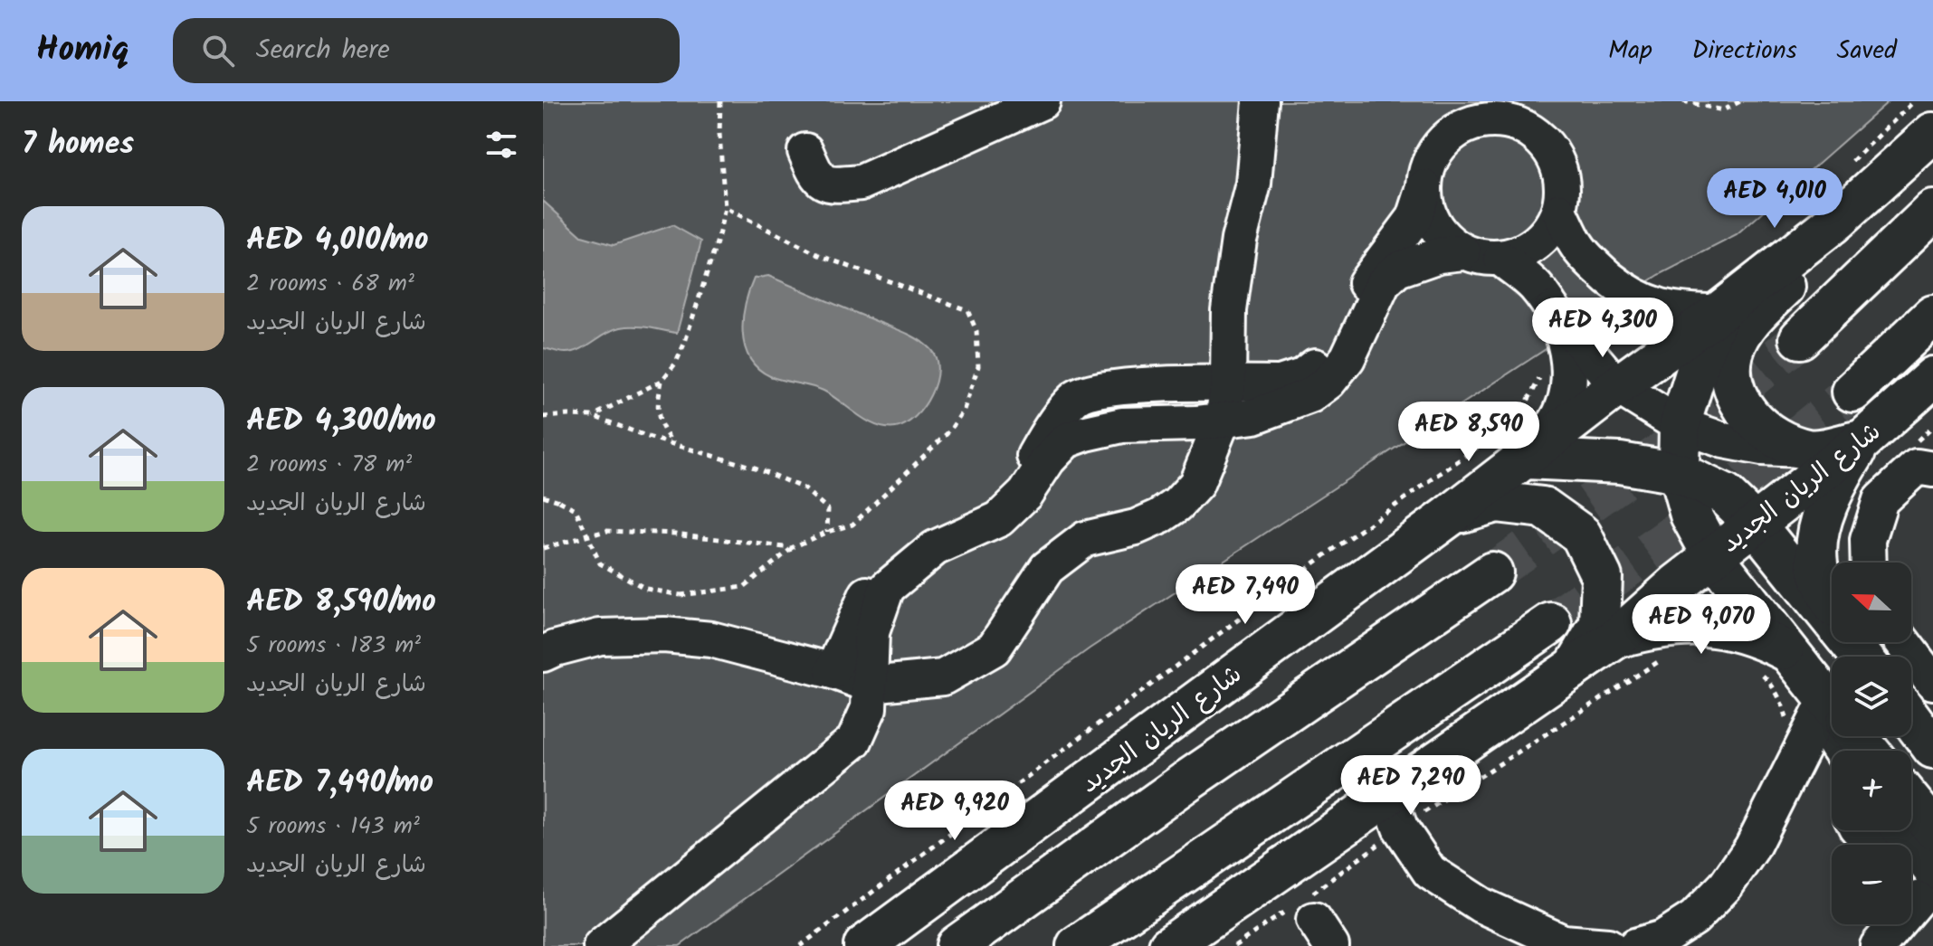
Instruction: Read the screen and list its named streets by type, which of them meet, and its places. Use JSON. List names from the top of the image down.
{
  "streets": {
    "main road": ["شارع الريان الجديد"]
  },
  "north": "left",
  "page": {
    "header": "Homiq",
    "search": "Search here",
    "nav": ["Map", "Directions", "Saved"],
    "heading": "7 homes",
    "price": [
      "AED 4,010",
      "AED 4,300",
      "AED 8,590",
      "AED 7,490",
      "AED 9,070",
      "AED 7,290",
      "AED 9,920"
    ],
    "list": [
      {
        "name": "AED 4,010/mo",
        "note": "2 rooms · 68 m² · شارع الريان الجديد"
      },
      {
        "name": "AED 4,300/mo",
        "note": "2 rooms · 78 m² · شارع الريان الجديد"
      },
      {
        "name": "AED 8,590/mo",
        "note": "5 rooms · 183 m² · شارع الريان الجديد"
      },
      {
        "name": "AED 7,490/mo",
        "note": "5 rooms · 143 m² · شارع الريان الجديد"
      }
    ],
    "map_buttons": ["+", "−"]
  }
}
